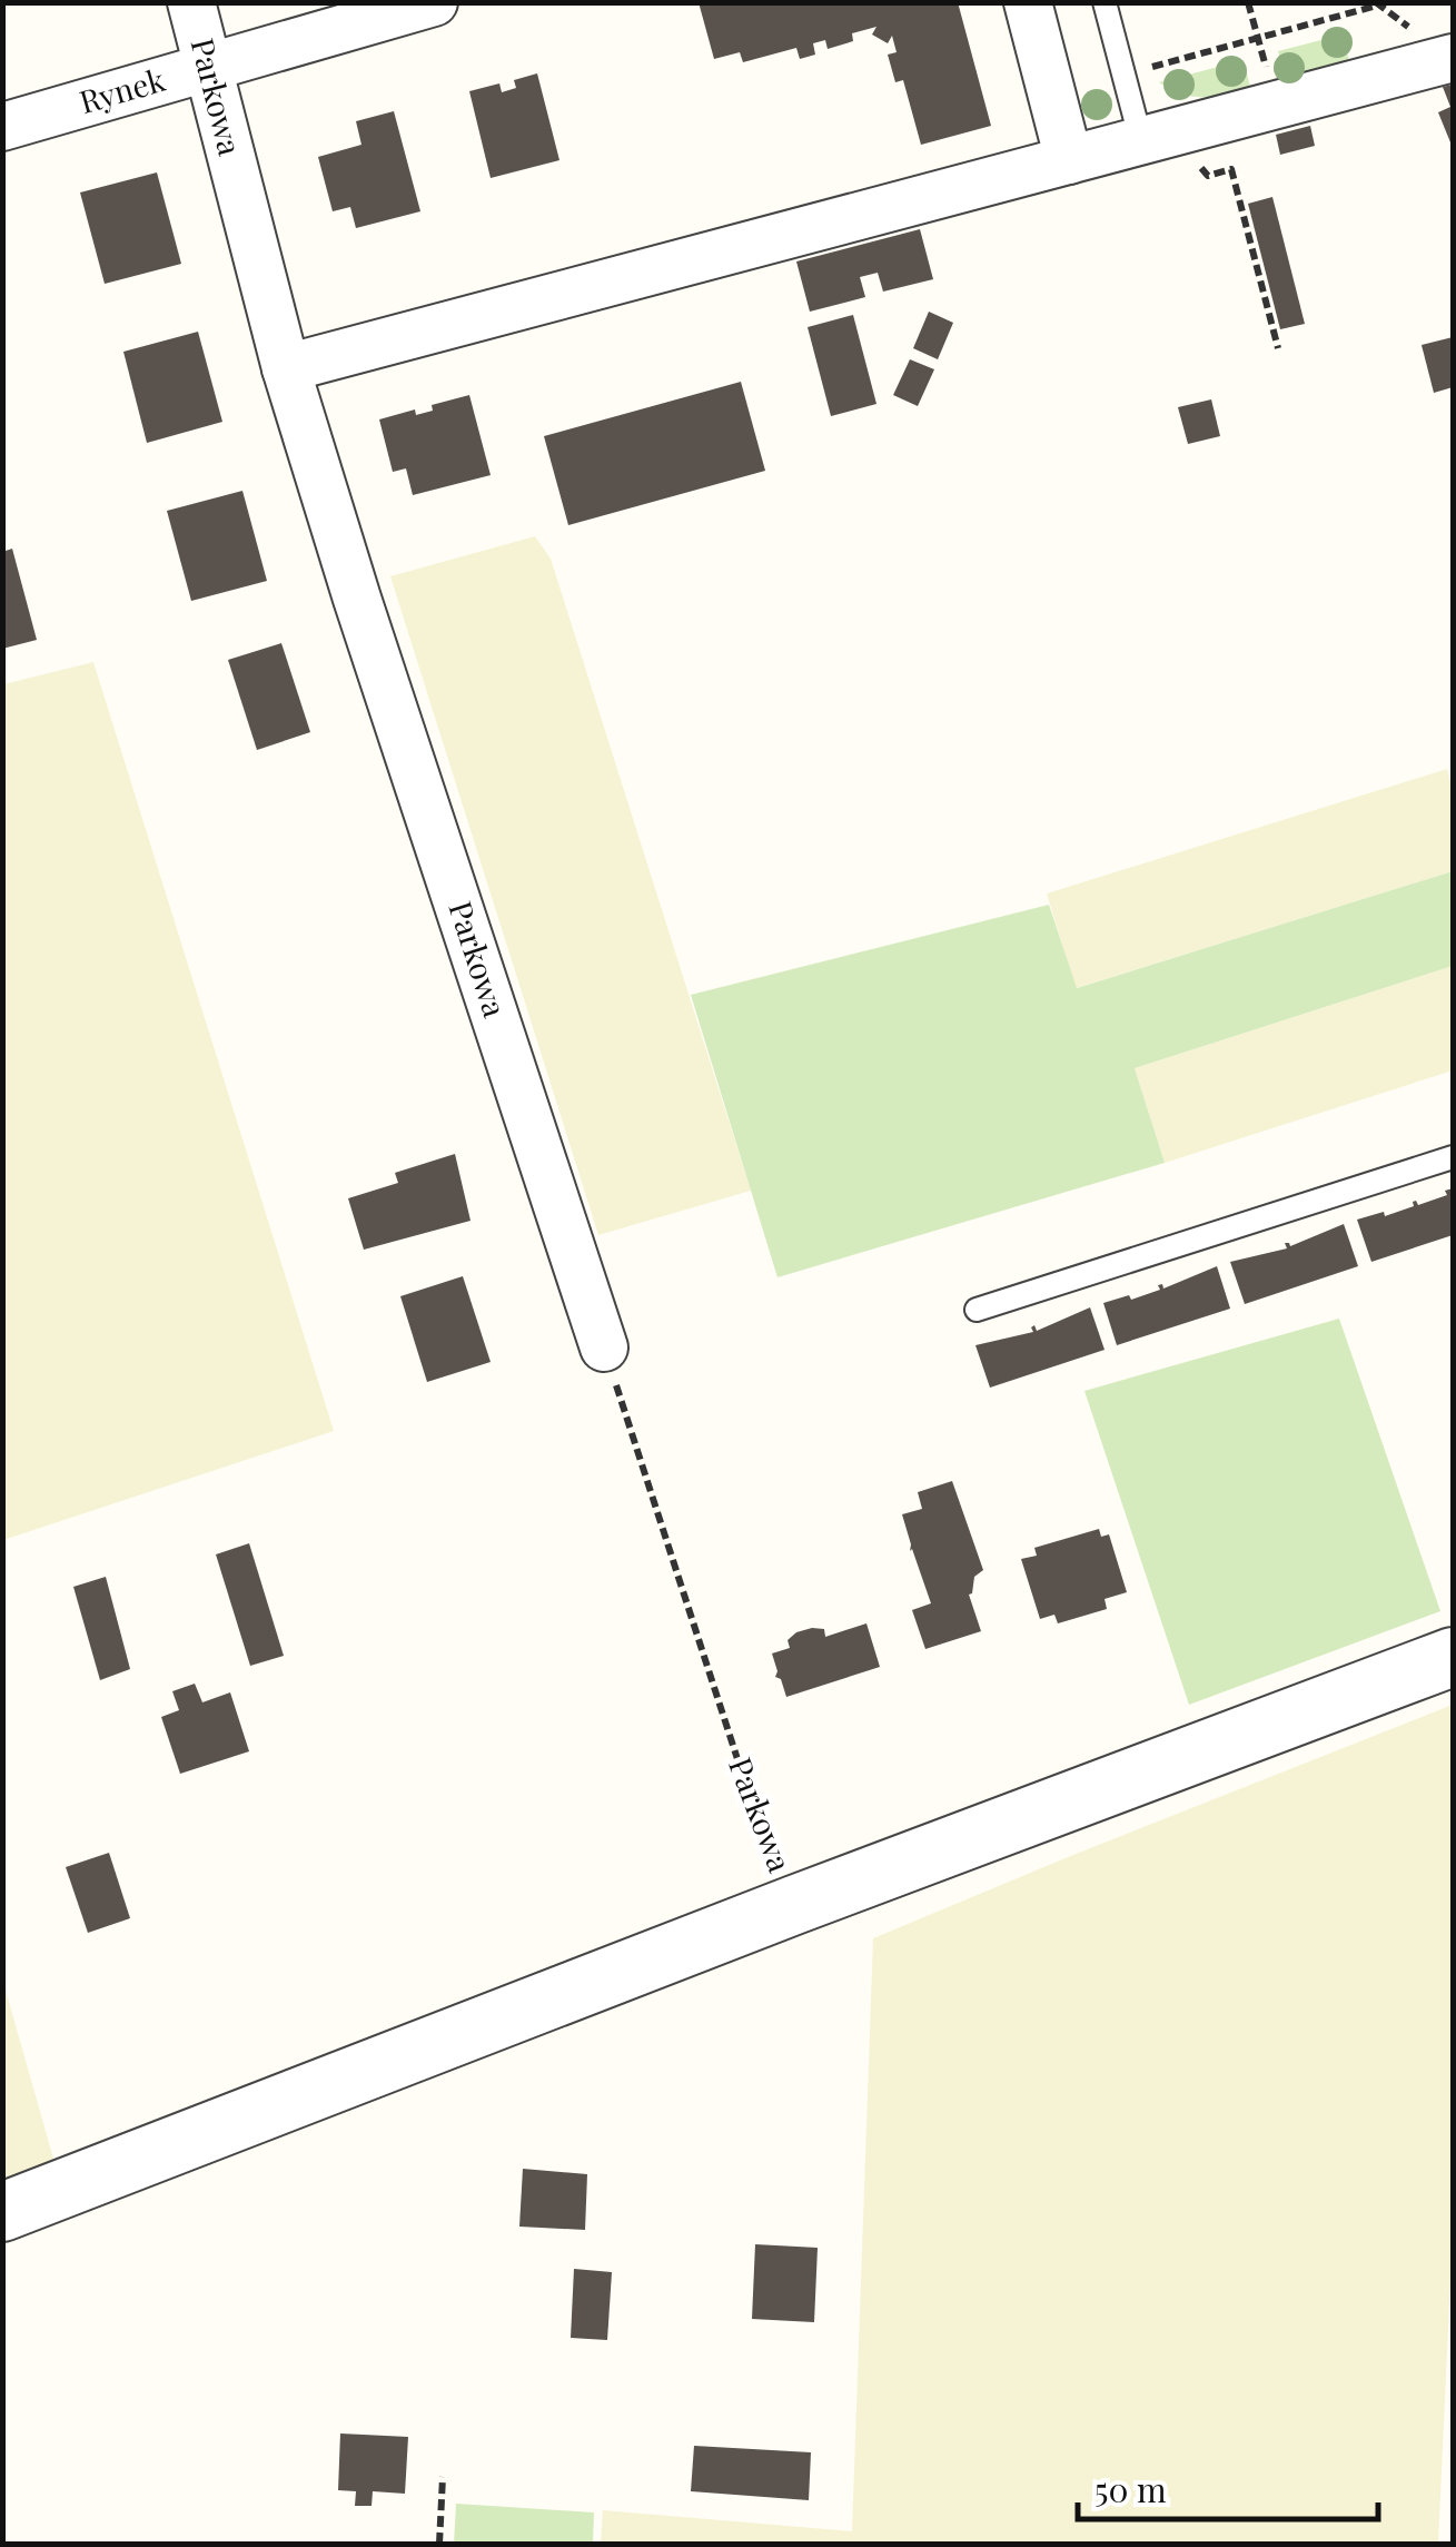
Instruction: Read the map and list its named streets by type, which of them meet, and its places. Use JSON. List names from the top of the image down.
{
  "streets": {
    "street": ["Rynek", "Parkowa"]
  },
  "crossings": [
    ["Rynek", "Parkowa"]
  ],
  "scale_bar": "50 m"
}
